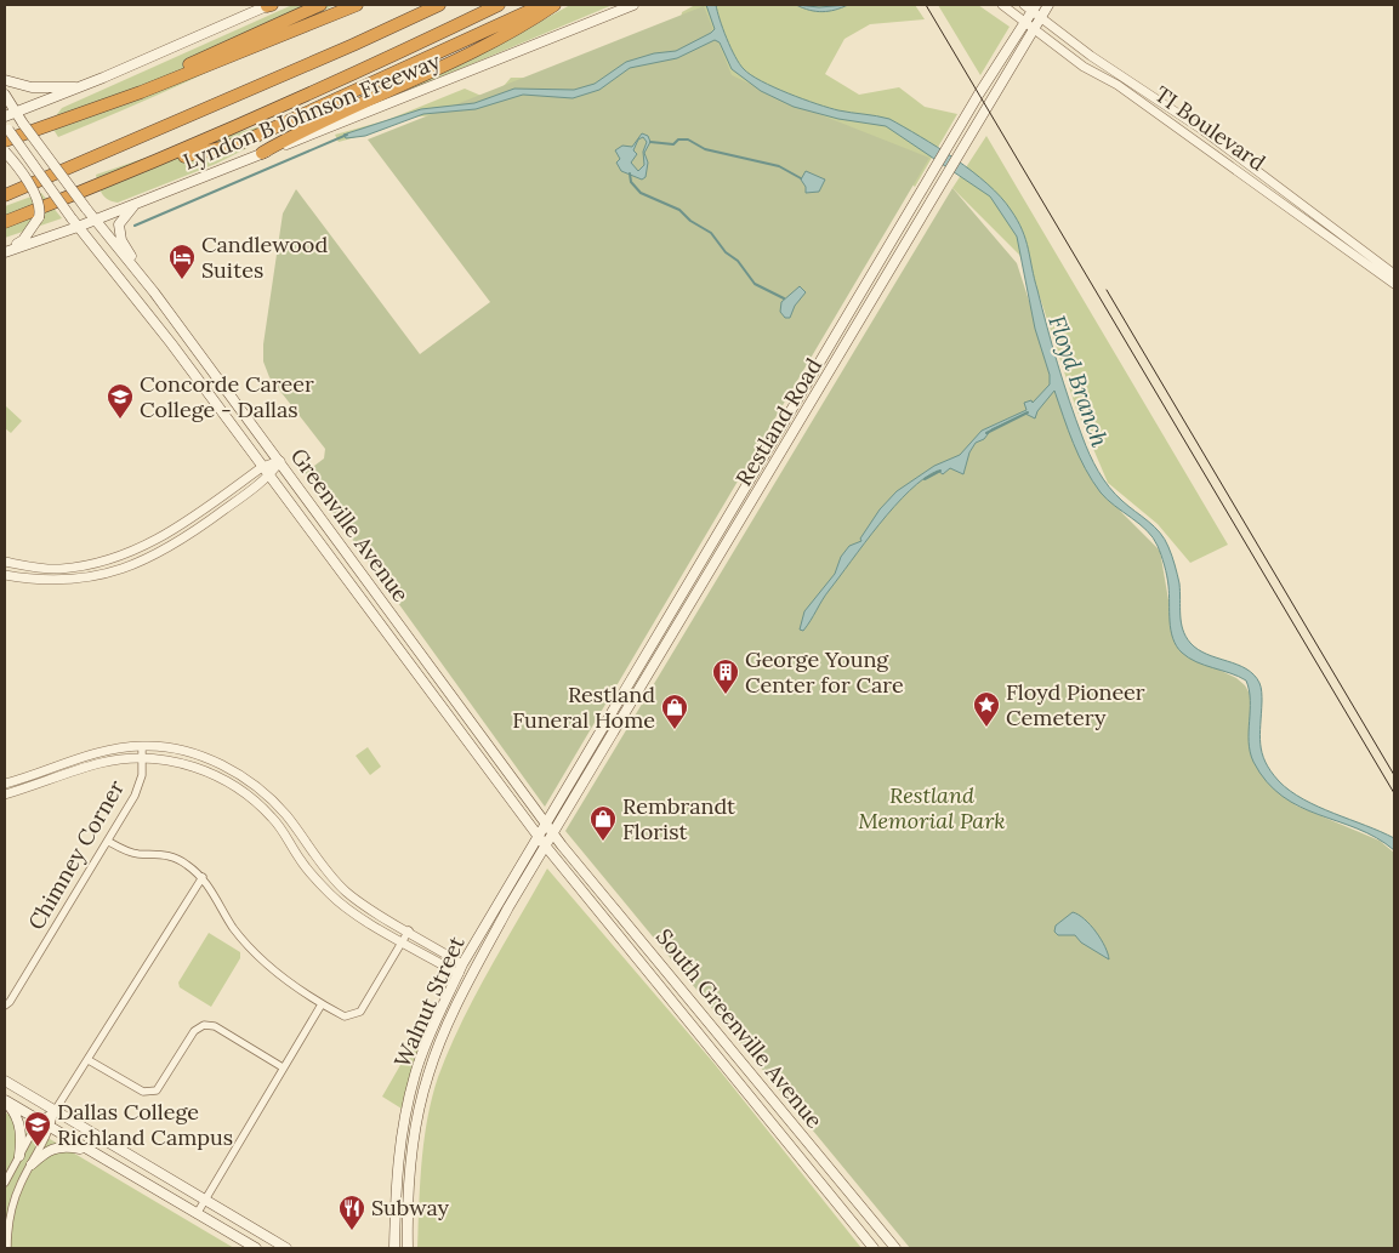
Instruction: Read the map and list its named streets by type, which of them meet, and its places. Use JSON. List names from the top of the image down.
{
  "streets": {
    "highway": ["Lyndon B Johnson Freeway"],
    "main road": [
      "Restland Road",
      "Greenville Avenue",
      "Walnut Street",
      "South Greenville Avenue"
    ],
    "street": ["TI Boulevard", "Chimney Corner"]
  },
  "crossings": [
    ["Lyndon B Johnson Freeway", "Greenville Avenue"],
    ["TI Boulevard", "Restland Road"],
    ["Restland Road", "Greenville Avenue"],
    ["Restland Road", "Walnut Street"],
    ["Restland Road", "South Greenville Avenue"],
    ["Greenville Avenue", "Walnut Street"],
    ["Greenville Avenue", "South Greenville Avenue"],
    ["Walnut Street", "South Greenville Avenue"]
  ],
  "water": ["Floyd Branch"],
  "parks": ["Restland Memorial Park"],
  "places": {
    "hotel": ["Candlewood Suites"],
    "school or university": ["Concorde Career College - Dallas", "Dallas College Richland Campus"],
    "building": ["George Young Center for Care"],
    "place": ["Floyd Pioneer Cemetery"],
    "shop": ["Restland Funeral Home", "Rembrandt Florist"],
    "restaurant": ["Subway"]
  }
}
